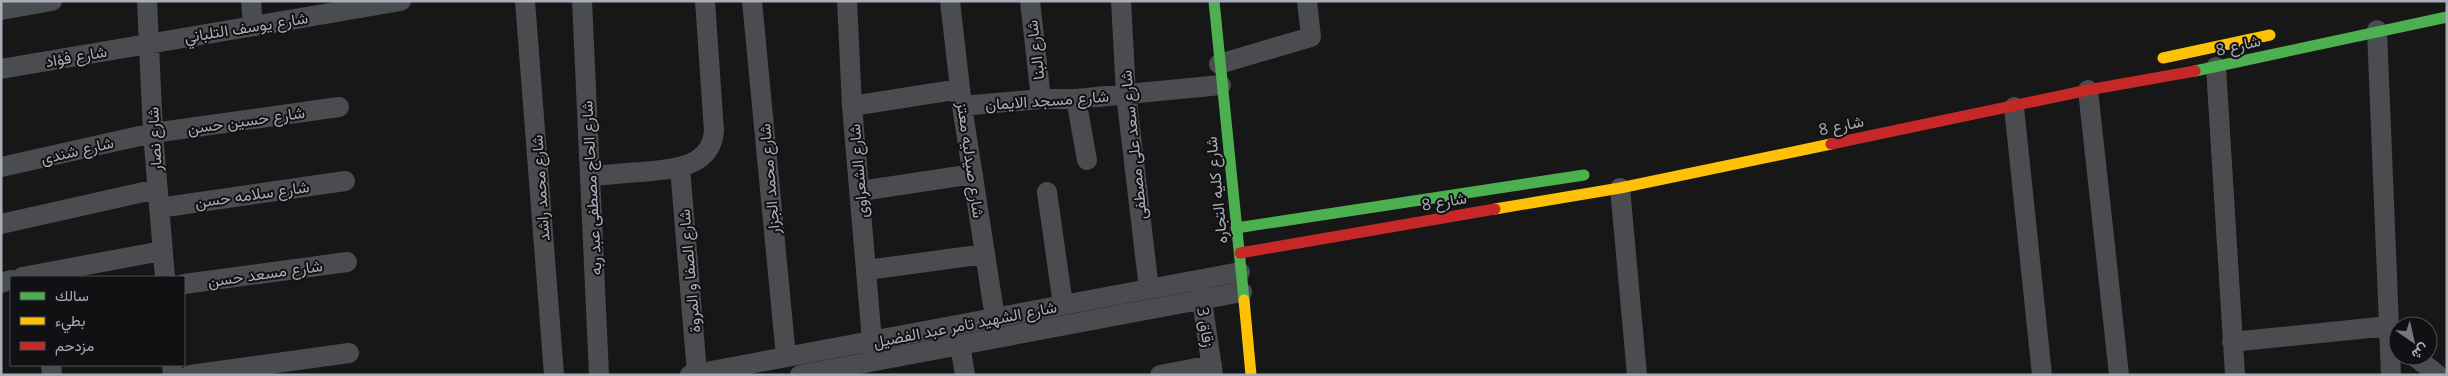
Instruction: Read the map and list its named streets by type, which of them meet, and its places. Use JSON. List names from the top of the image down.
{
  "streets": {
    "street": [
      "شارع يوسف التلباني",
      "شارع 8",
      "شارع البنا",
      "شارع فؤاد",
      "شارع مسجد الايمان",
      "شارع حسين حسن",
      "شارع نصار",
      "شارع سعد على مصطفى",
      "شارع شندى",
      "شارع صيدليه معتز",
      "شارع الشعراوى",
      "شارع محمد الجزار",
      "شارع محمد راشد",
      "شارع الحاج مصطفى عبد ربه",
      "شارع كليه التجاره",
      "شارع سلامه حسن",
      "شارع الصفا و المروة",
      "شارع مسعد حسن",
      "شارع الشهيد تامر عبد الفضيل",
      "زقاق 3"
    ]
  },
  "crossings": [
    ["شارع يوسف التلباني", "شارع فؤاد"],
    ["شارع يوسف التلباني", "شارع نصار"],
    ["شارع 8", "شارع كليه التجاره"],
    ["شارع 8", "شارع الشهيد تامر عبد الفضيل"],
    ["شارع البنا", "شارع مسجد الايمان"],
    ["شارع فؤاد", "شارع نصار"],
    ["شارع مسجد الايمان", "شارع سعد على مصطفى"],
    ["شارع مسجد الايمان", "شارع صيدليه معتز"],
    ["شارع مسجد الايمان", "شارع الشعراوى"],
    ["شارع مسجد الايمان", "شارع كليه التجاره"],
    ["شارع حسين حسن", "شارع نصار"],
    ["شارع حسين حسن", "شارع شندى"],
    ["شارع نصار", "شارع شندى"],
    ["شارع نصار", "شارع سلامه حسن"],
    ["شارع سعد على مصطفى", "شارع الشهيد تامر عبد الفضيل"],
    ["شارع صيدليه معتز", "شارع الشهيد تامر عبد الفضيل"],
    ["شارع الشعراوى", "شارع الشهيد تامر عبد الفضيل"],
    ["شارع محمد الجزار", "شارع الشهيد تامر عبد الفضيل"],
    ["شارع كليه التجاره", "شارع الشهيد تامر عبد الفضيل"],
    ["شارع الصفا و المروة", "شارع الشهيد تامر عبد الفضيل"],
    ["شارع الشهيد تامر عبد الفضيل", "زقاق 3"]
  ],
  "legend": ["سالك", "بطيء", "مزدحم"],
  "north": "bottom right"
}
